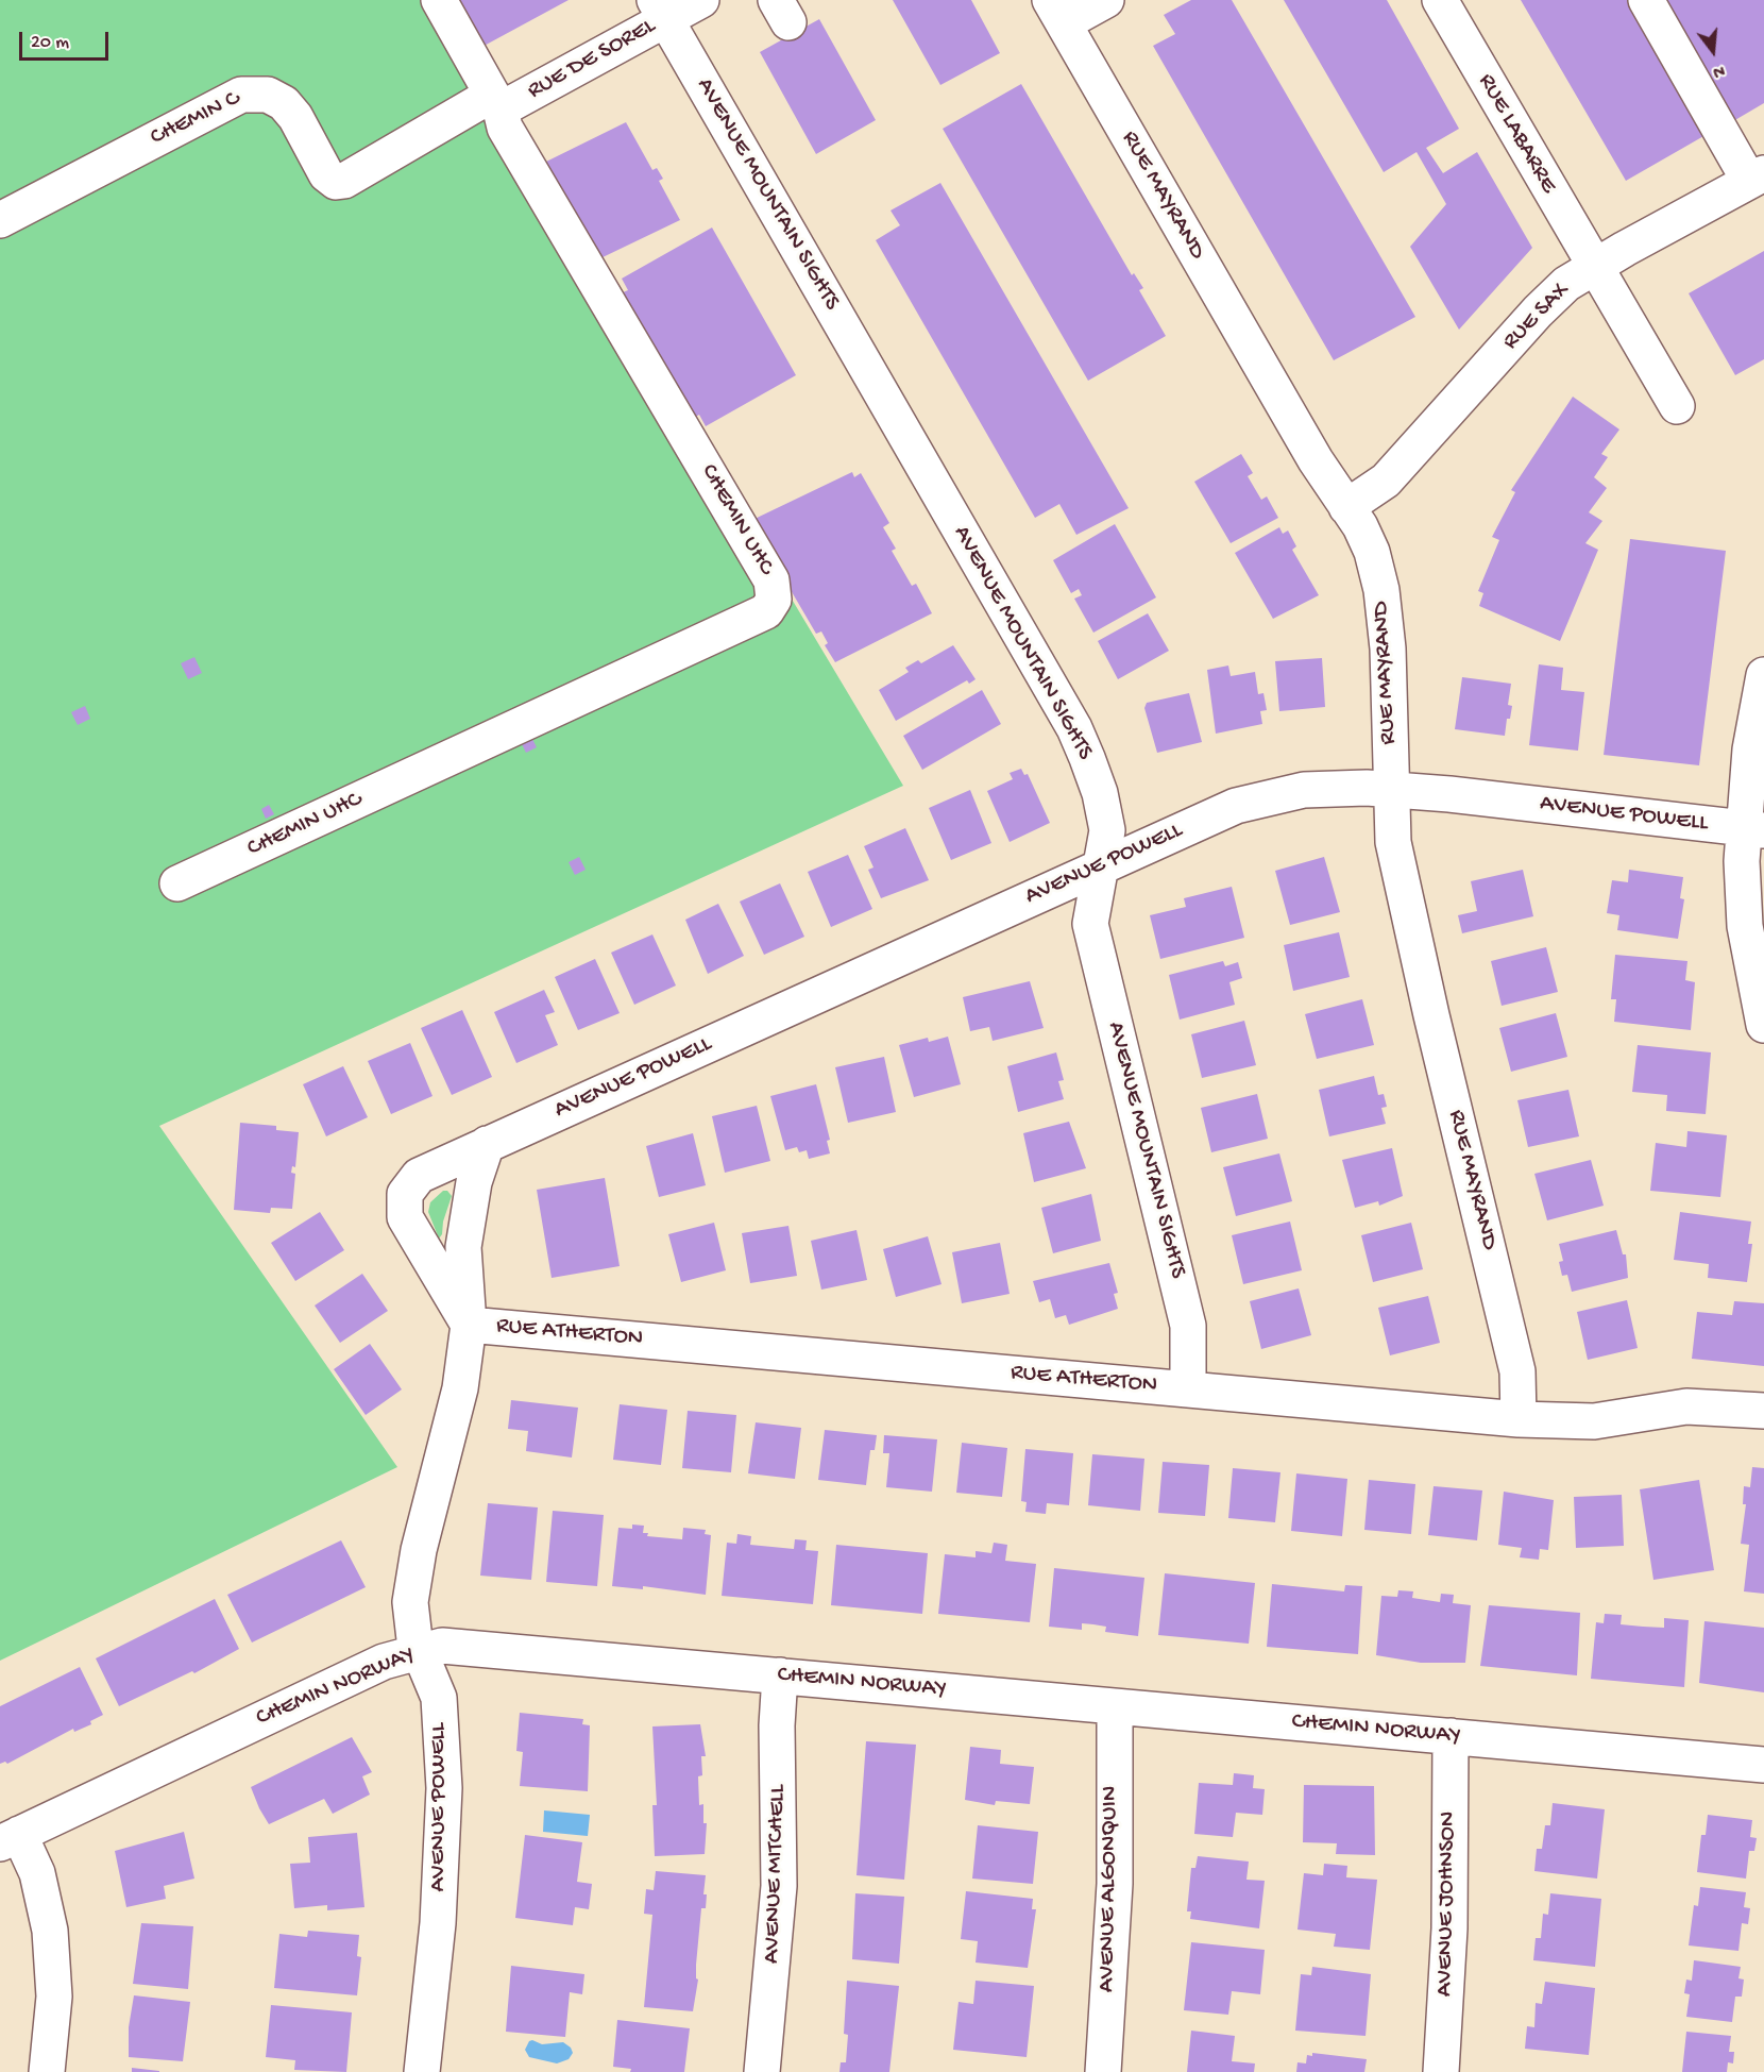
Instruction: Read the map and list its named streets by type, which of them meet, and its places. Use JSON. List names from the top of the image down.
{
  "streets": {
    "street": [
      "RUE DE SOREL",
      "CHEMIN C",
      "RUE LABARRE",
      "AVENUE MOUNTAIN SIGHTS",
      "RUE MAYRAND",
      "RUE SAX",
      "CHEMIN UHC",
      "AVENUE POWELL",
      "RUE ATHERTON",
      "CHEMIN NORWAY",
      "AVENUE MITCHELL",
      "AVENUE ALGONQUIN",
      "AVENUE JOHNSON"
    ]
  },
  "crossings": [
    ["RUE DE SOREL", "CHEMIN C"],
    ["RUE DE SOREL", "AVENUE MOUNTAIN SIGHTS"],
    ["RUE DE SOREL", "CHEMIN UHC"],
    ["CHEMIN C", "CHEMIN UHC"],
    ["RUE LABARRE", "RUE SAX"],
    ["AVENUE MOUNTAIN SIGHTS", "AVENUE POWELL"],
    ["AVENUE MOUNTAIN SIGHTS", "RUE ATHERTON"],
    ["RUE MAYRAND", "RUE SAX"],
    ["RUE MAYRAND", "AVENUE POWELL"],
    ["RUE MAYRAND", "RUE ATHERTON"],
    ["AVENUE POWELL", "RUE ATHERTON"],
    ["AVENUE POWELL", "CHEMIN NORWAY"],
    ["CHEMIN NORWAY", "AVENUE MITCHELL"],
    ["CHEMIN NORWAY", "AVENUE ALGONQUIN"],
    ["CHEMIN NORWAY", "AVENUE JOHNSON"]
  ],
  "scale_bar": "20 m",
  "north": "bottom"
}
